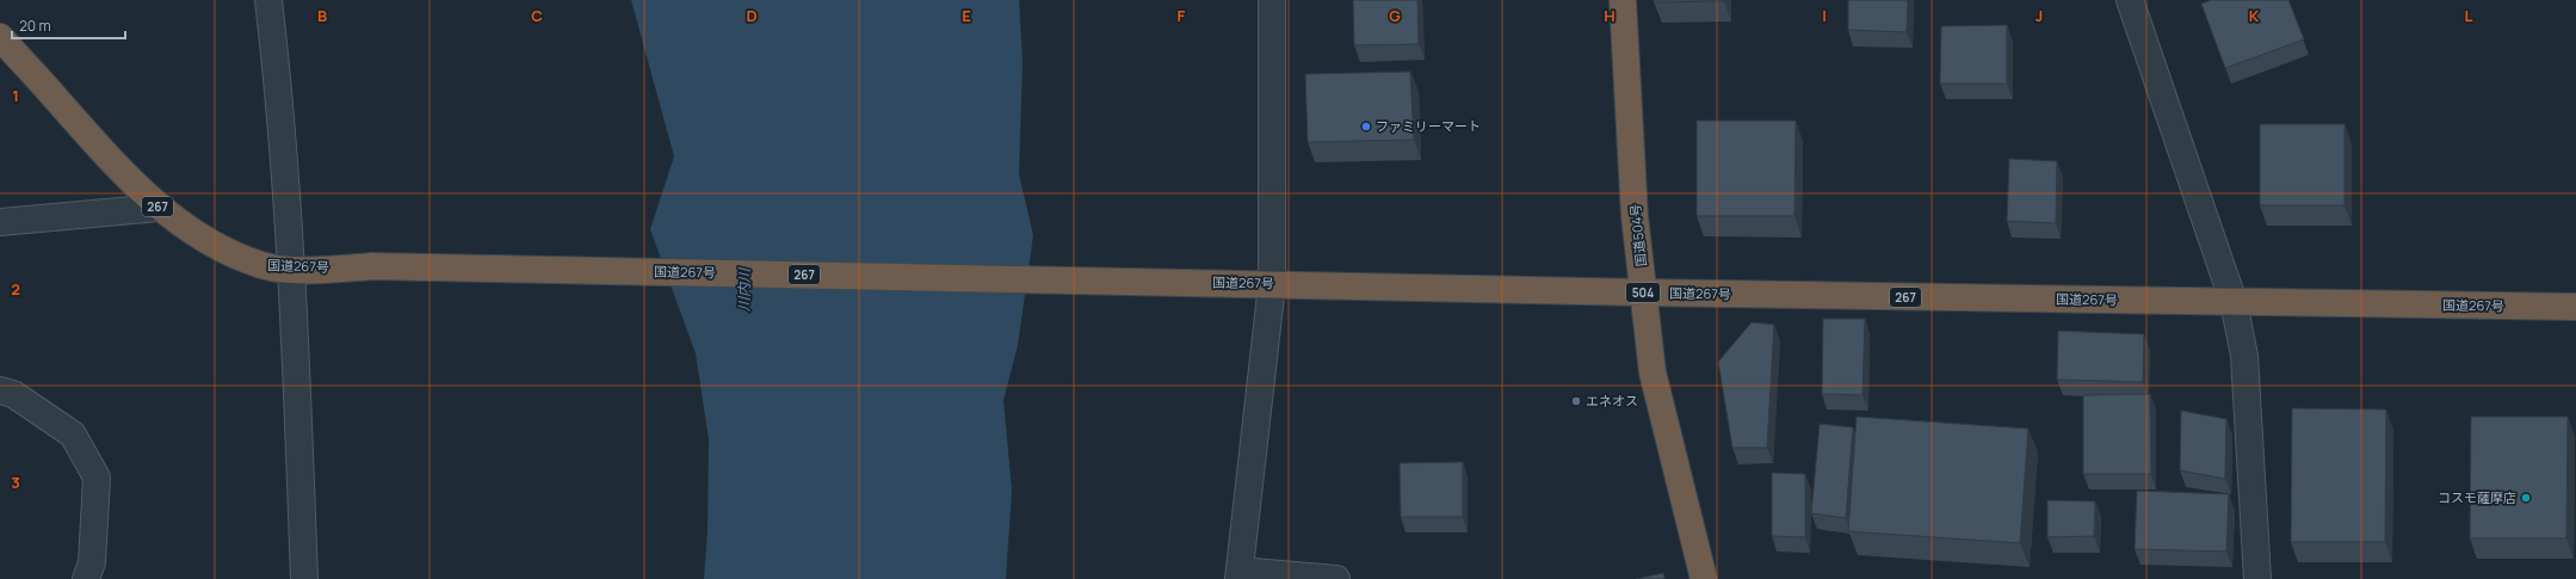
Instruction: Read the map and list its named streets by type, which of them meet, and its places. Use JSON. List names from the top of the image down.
{
  "streets": {
    "highway": [
      "267",
      "国道504号",
      "国道267号",
      "504"
    ]
  },
  "crossings": [
    ["国道504号", "国道267号"]
  ],
  "water": ["川内川"],
  "places": ["ファミリーマート", "エネオス", "コスモ薩摩店"],
  "scale_bar": "20 m",
  "grid": {
    "columns": [
      "B",
      "C",
      "D",
      "E",
      "F",
      "G",
      "H",
      "I",
      "J",
      "K",
      "L"
    ],
    "rows": ["1", "2", "3"]
  }
}
